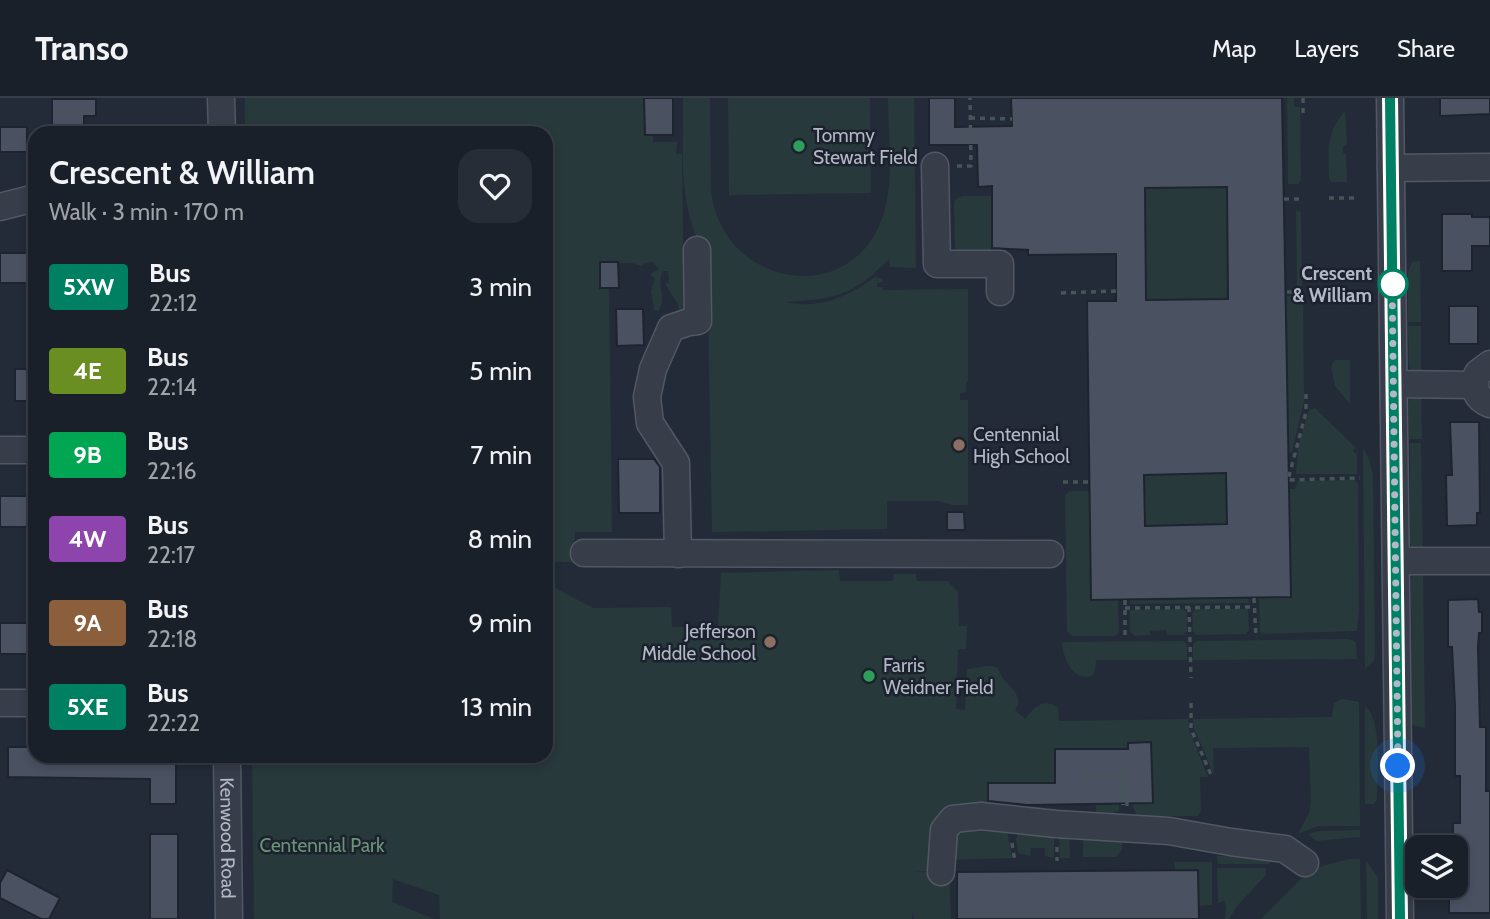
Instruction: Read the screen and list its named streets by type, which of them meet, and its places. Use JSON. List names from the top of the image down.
{
  "streets": {
    "street": ["Kenwood Road"]
  },
  "parks": ["Centennial Park"],
  "places": [
    "Tommy Stewart Field",
    "Crescent & William",
    "Centennial High School",
    "Jefferson Middle School",
    "Farris Weidner Field"
  ],
  "lines": ["bus line 5XW"],
  "page": {
    "header": "Transo",
    "nav": ["Map", "Layers", "Share"],
    "heading": ["Crescent & William", "Walk · 3 min · 170 m"],
    "list": [
      {
        "mark": "5XW",
        "name": "Bus",
        "note": "22:12",
        "value": "3 min"
      },
      {
        "mark": "4E",
        "name": "Bus",
        "note": "22:14",
        "value": "5 min"
      },
      {
        "mark": "9B",
        "name": "Bus",
        "note": "22:16",
        "value": "7 min"
      },
      {
        "mark": "4W",
        "name": "Bus",
        "note": "22:17",
        "value": "8 min"
      },
      {
        "mark": "9A",
        "name": "Bus",
        "note": "22:18",
        "value": "9 min"
      },
      {
        "mark": "5XE",
        "name": "Bus",
        "note": "22:22",
        "value": "13 min"
      }
    ]
  }
}
